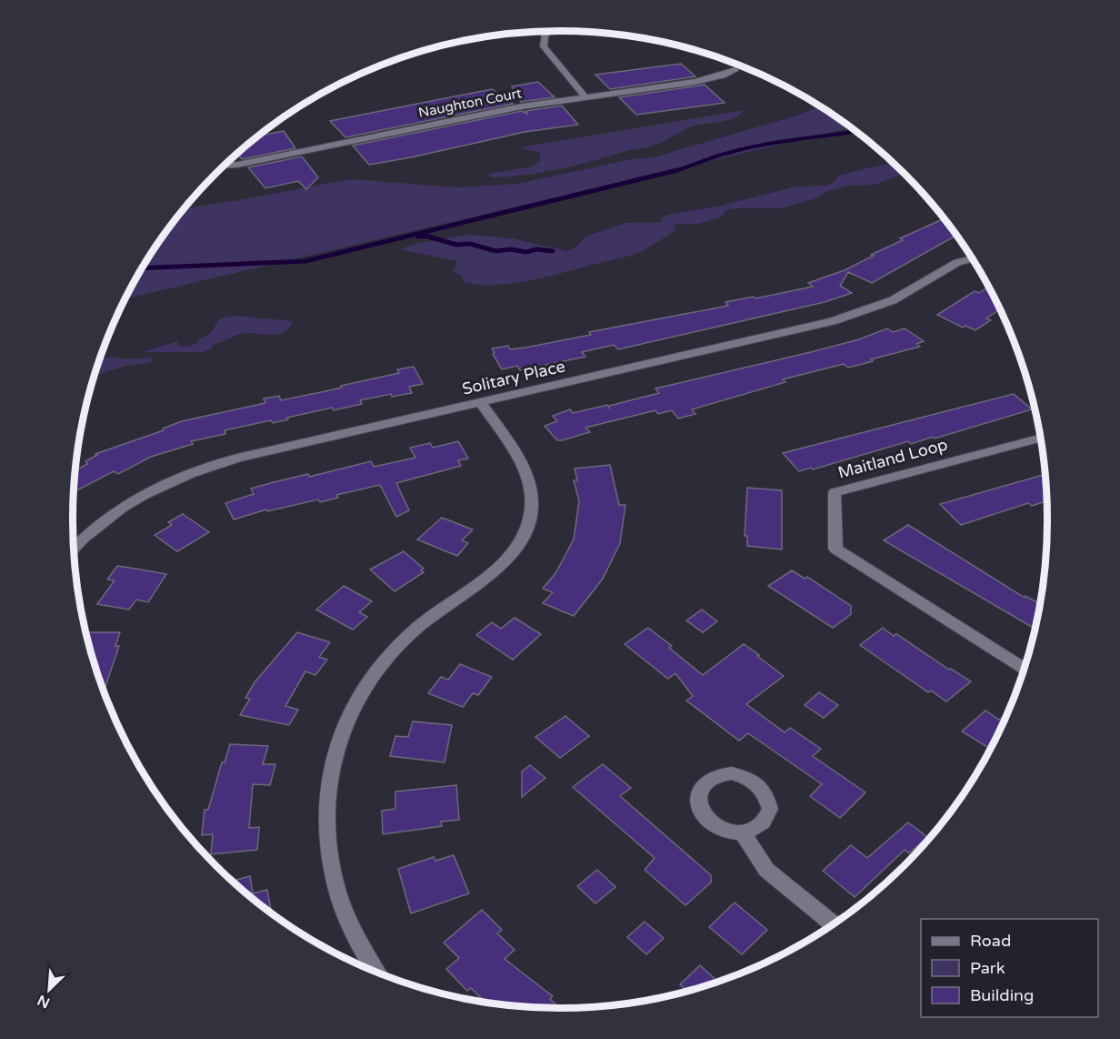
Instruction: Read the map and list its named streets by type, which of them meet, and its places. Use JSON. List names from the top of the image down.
{
  "streets": {
    "street": ["Naughton Court", "Solitary Place", "Maitland Loop"]
  },
  "legend": ["Road", "Park", "Building"],
  "north": "bottom left"
}
